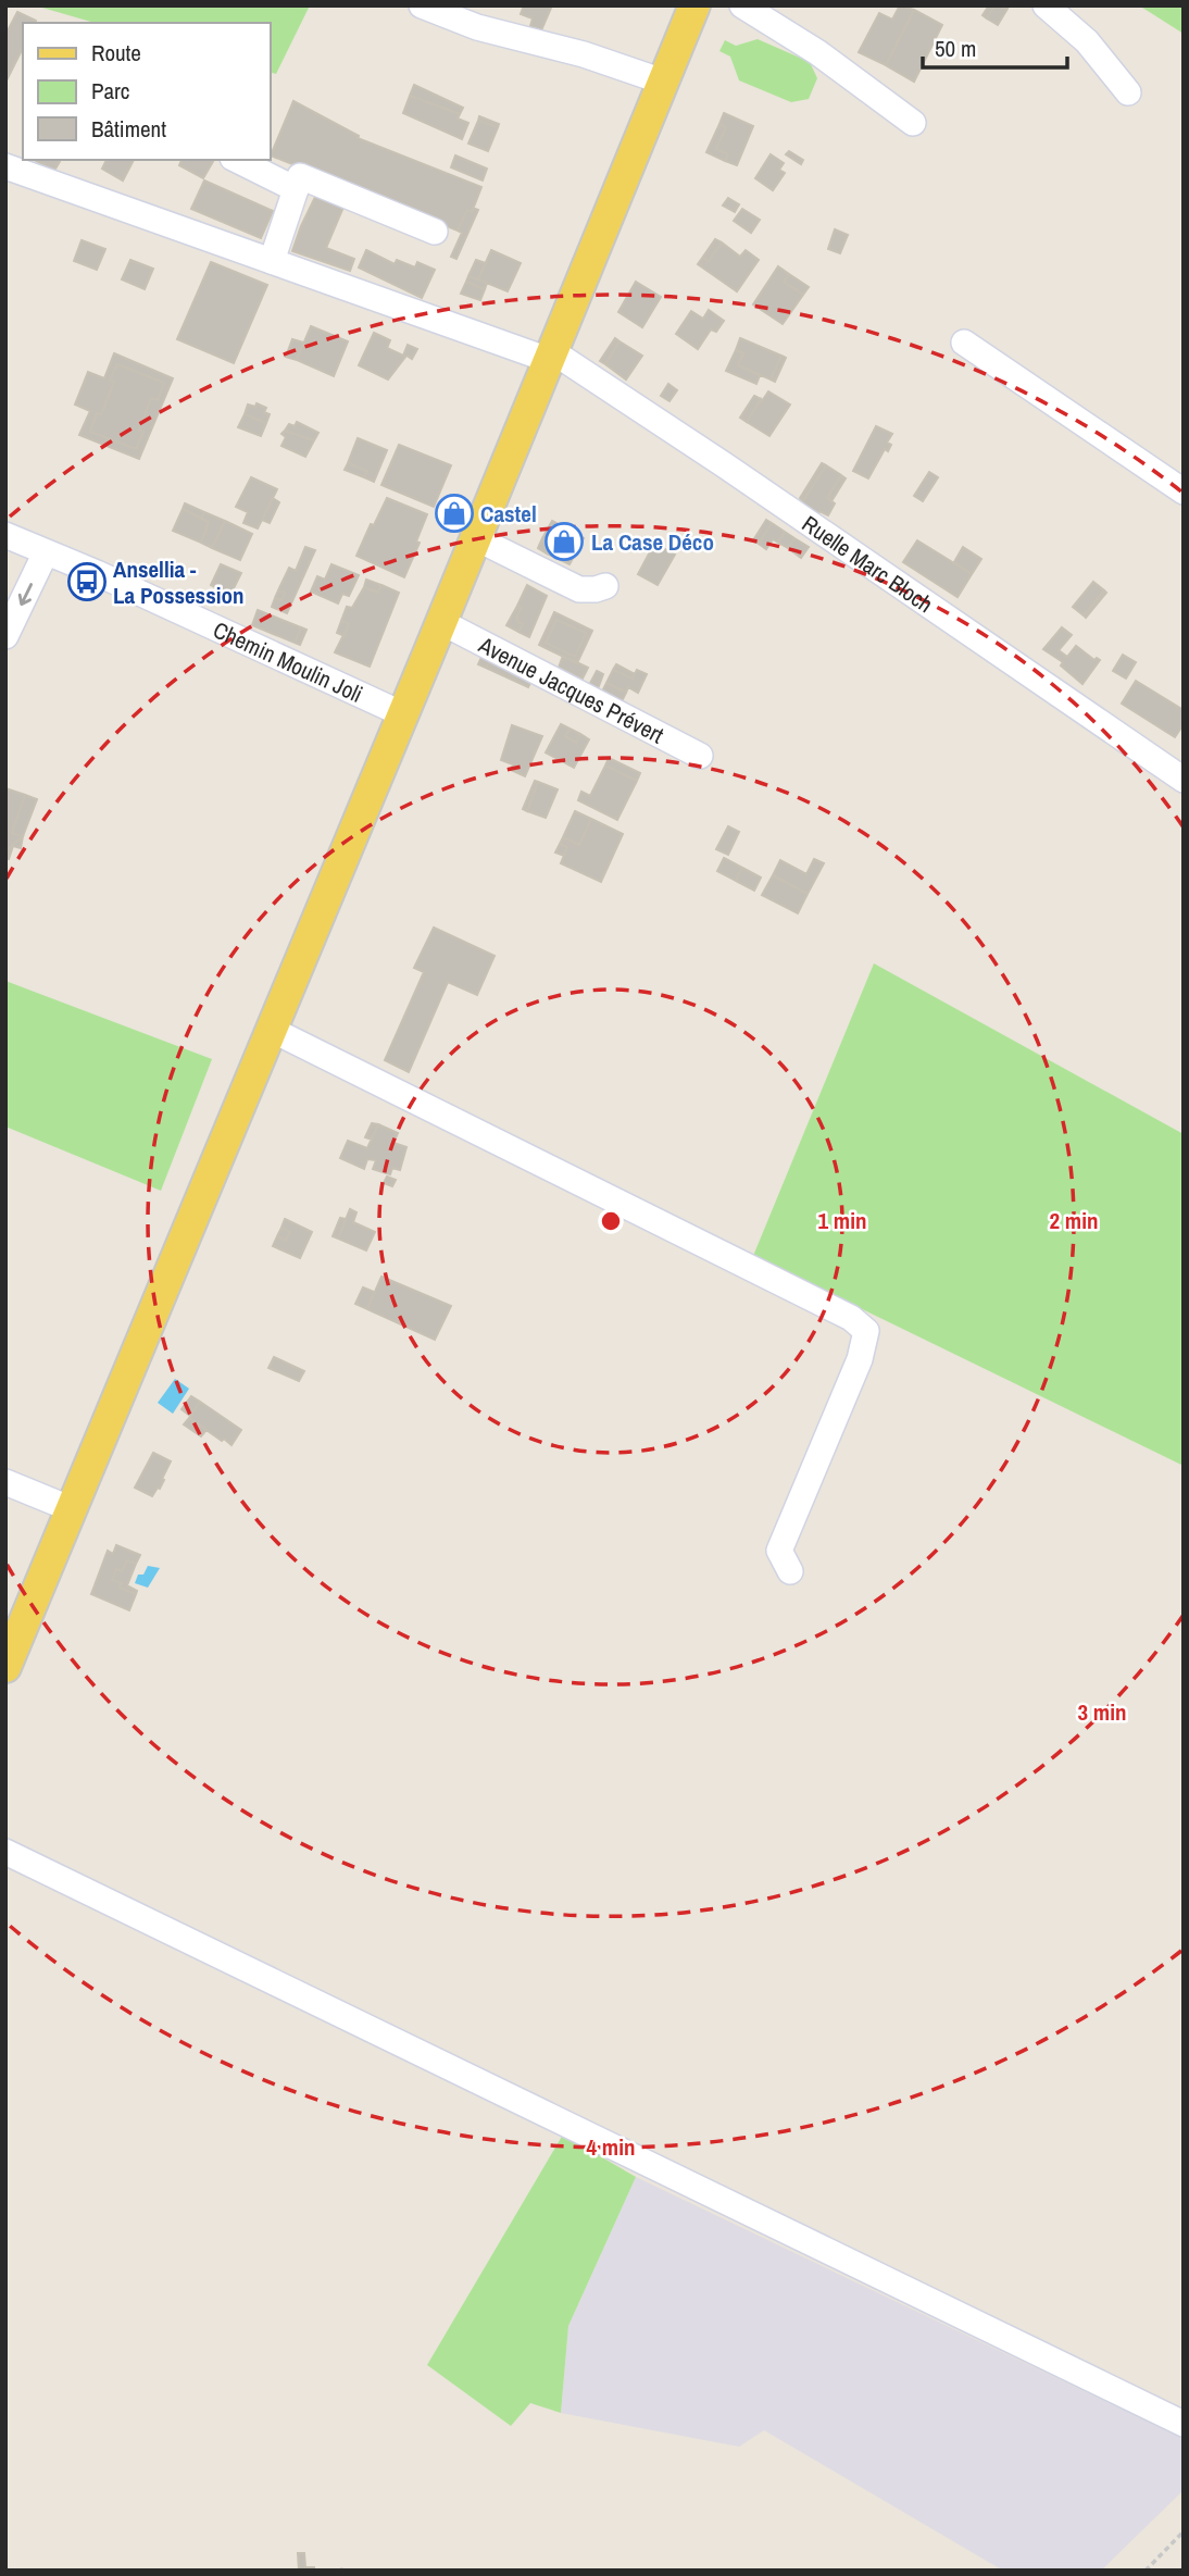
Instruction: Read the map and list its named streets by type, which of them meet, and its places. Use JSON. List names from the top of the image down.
{
  "streets": {
    "street": ["Ruelle Marc Bloch", "Chemin Moulin Joli", "Avenue Jacques Prévert"]
  },
  "places": {
    "shop": ["Castel", "La Case Déco"],
    "bus stop": ["Ansellia - La Possession"]
  },
  "legend": ["Route", "Parc", "Bâtiment"],
  "scale_bar": "50 m",
  "rings": [
    "1 min",
    "2 min",
    "3 min",
    "4 min"
  ]
}
